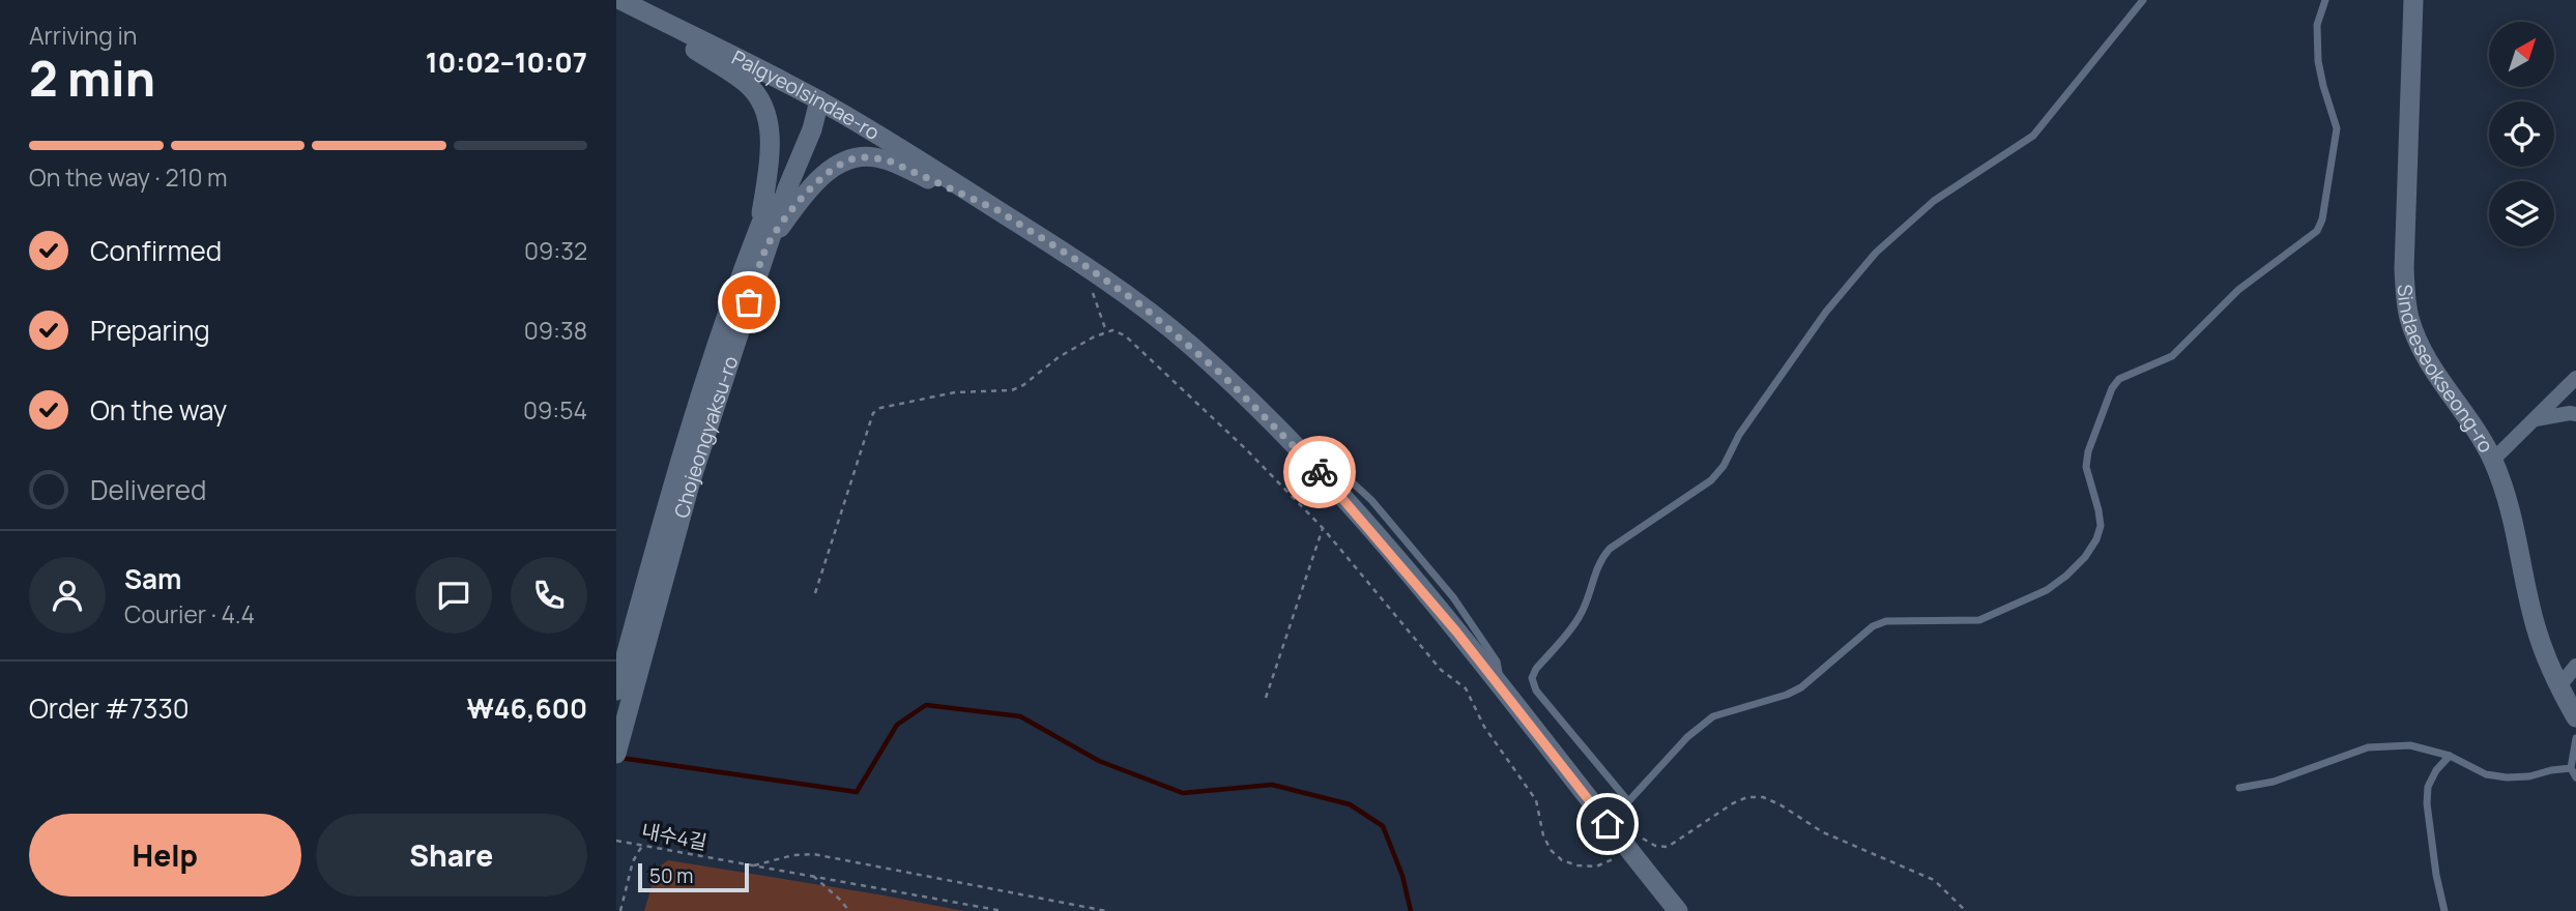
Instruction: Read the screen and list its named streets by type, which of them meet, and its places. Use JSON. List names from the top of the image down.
{
  "streets": {
    "main road": ["Palgyeolsindae-ro", "Sindaeseokseong-ro", "Chojeongyaksu-ro"],
    "path": ["내수4길"]
  },
  "crossings": [
    ["Palgyeolsindae-ro", "Chojeongyaksu-ro"]
  ],
  "scale_bar": "50 m",
  "north": "top right",
  "page": {
    "heading": ["2 min", "Arriving in", "10:02–10:07"],
    "panel": [
      "Sam",
      "Courier · 4.4",
      "Order #7330",
      "₩46,600"
    ],
    "bar": "On the way · 210 m",
    "list": [
      ["Confirmed", "09:32"],
      ["Preparing", "09:38"],
      ["On the way", "09:54"],
      "Delivered"
    ],
    "buttons": ["Help", "Share"],
    "scale": "50 m"
  }
}
